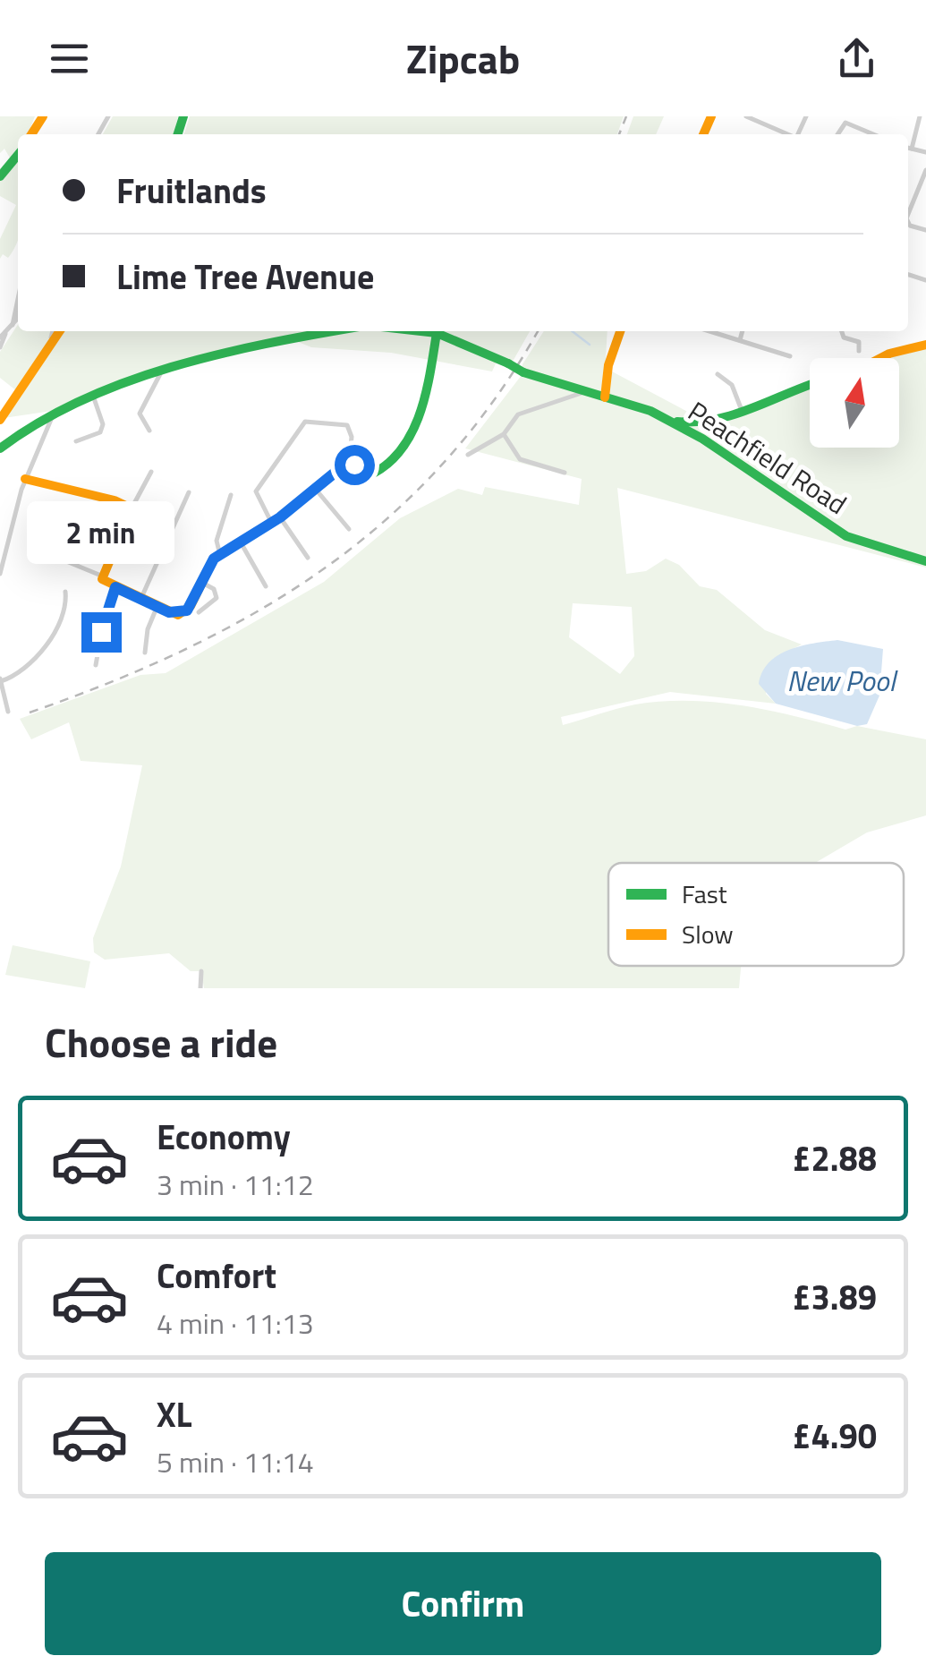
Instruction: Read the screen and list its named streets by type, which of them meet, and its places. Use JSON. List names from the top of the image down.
{
  "streets": {
    "main road": ["Peachfield Road"]
  },
  "water": ["New Pool"],
  "legend": ["Fast", "Slow"],
  "north": "top",
  "page": {
    "header": "Zipcab",
    "banner": ["Fruitlands", "Lime Tree Avenue"],
    "bubble": "2 min",
    "heading": "Choose a ride",
    "list": [
      {
        "name": "Economy",
        "note": "3 min · 11:12",
        "value": "£2.88"
      },
      {
        "name": "Comfort",
        "note": "4 min · 11:13",
        "value": "£3.89"
      },
      {
        "name": "XL",
        "note": "5 min · 11:14",
        "value": "£4.90"
      }
    ],
    "buttons": "Confirm"
  }
}
